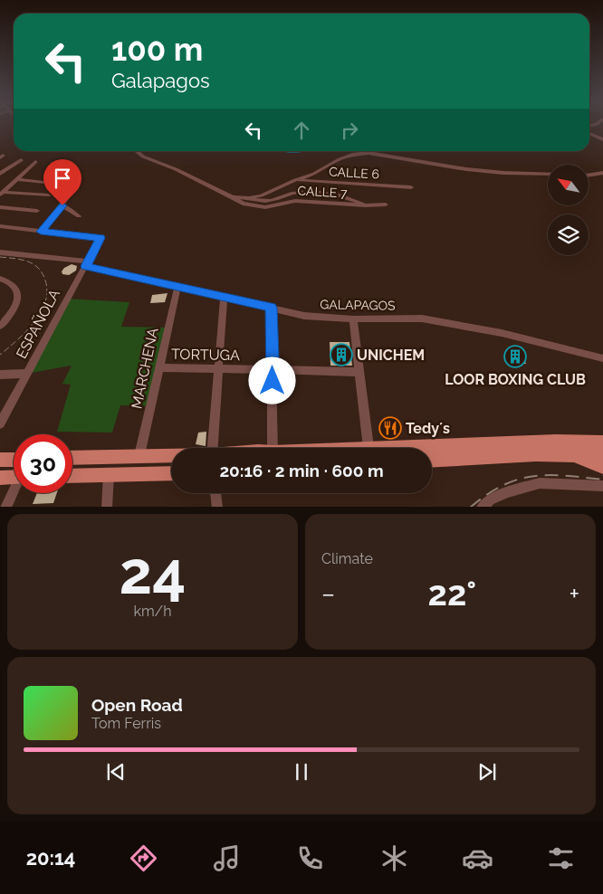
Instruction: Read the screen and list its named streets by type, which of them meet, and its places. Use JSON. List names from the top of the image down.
{
  "streets": {
    "street": [
      "CALLE 6",
      "CALLE 7",
      "GALAPAGOS",
      "ESPAÑOLA",
      "TORTUGA",
      "MARCHENA"
    ]
  },
  "crossings": [
    ["GALAPAGOS", "ESPAÑOLA"],
    ["GALAPAGOS", "MARCHENA"],
    ["TORTUGA", "MARCHENA"]
  ],
  "places": {
    "building": ["UNICHEM", "LOOR BOXING CLUB"],
    "restaurant": ["Tedy´s"]
  },
  "north": "top left",
  "page": {
    "turn": ["100 m", "Galapagos"],
    "limit": "30",
    "trip": "20:16 · 2 min · 600 m",
    "tile": [
      ["24", "km/h"],
      "Climate"
    ],
    "heat": ["−", "22°", "+"],
    "song": ["Open Road", "Tom Ferris"],
    "tabs": "20:14"
  }
}
